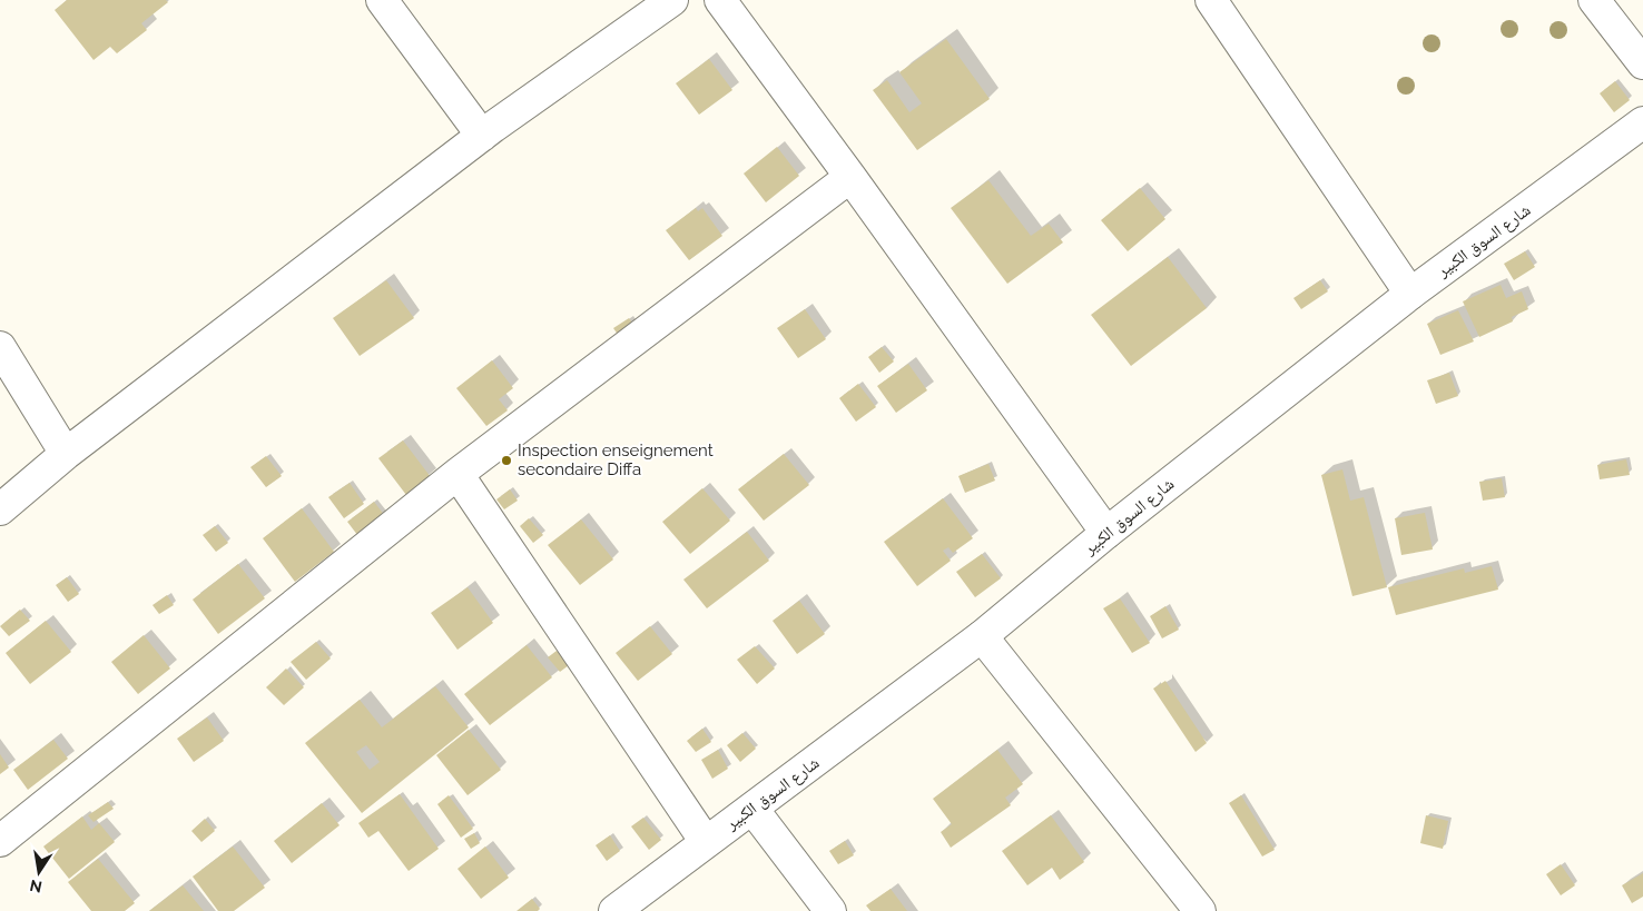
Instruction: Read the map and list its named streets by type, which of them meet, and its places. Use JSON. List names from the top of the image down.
{
  "streets": {
    "street": ["شارع السوق الكبير"]
  },
  "places": ["Inspection enseignement secondaire Diffa"],
  "north": "bottom"
}
